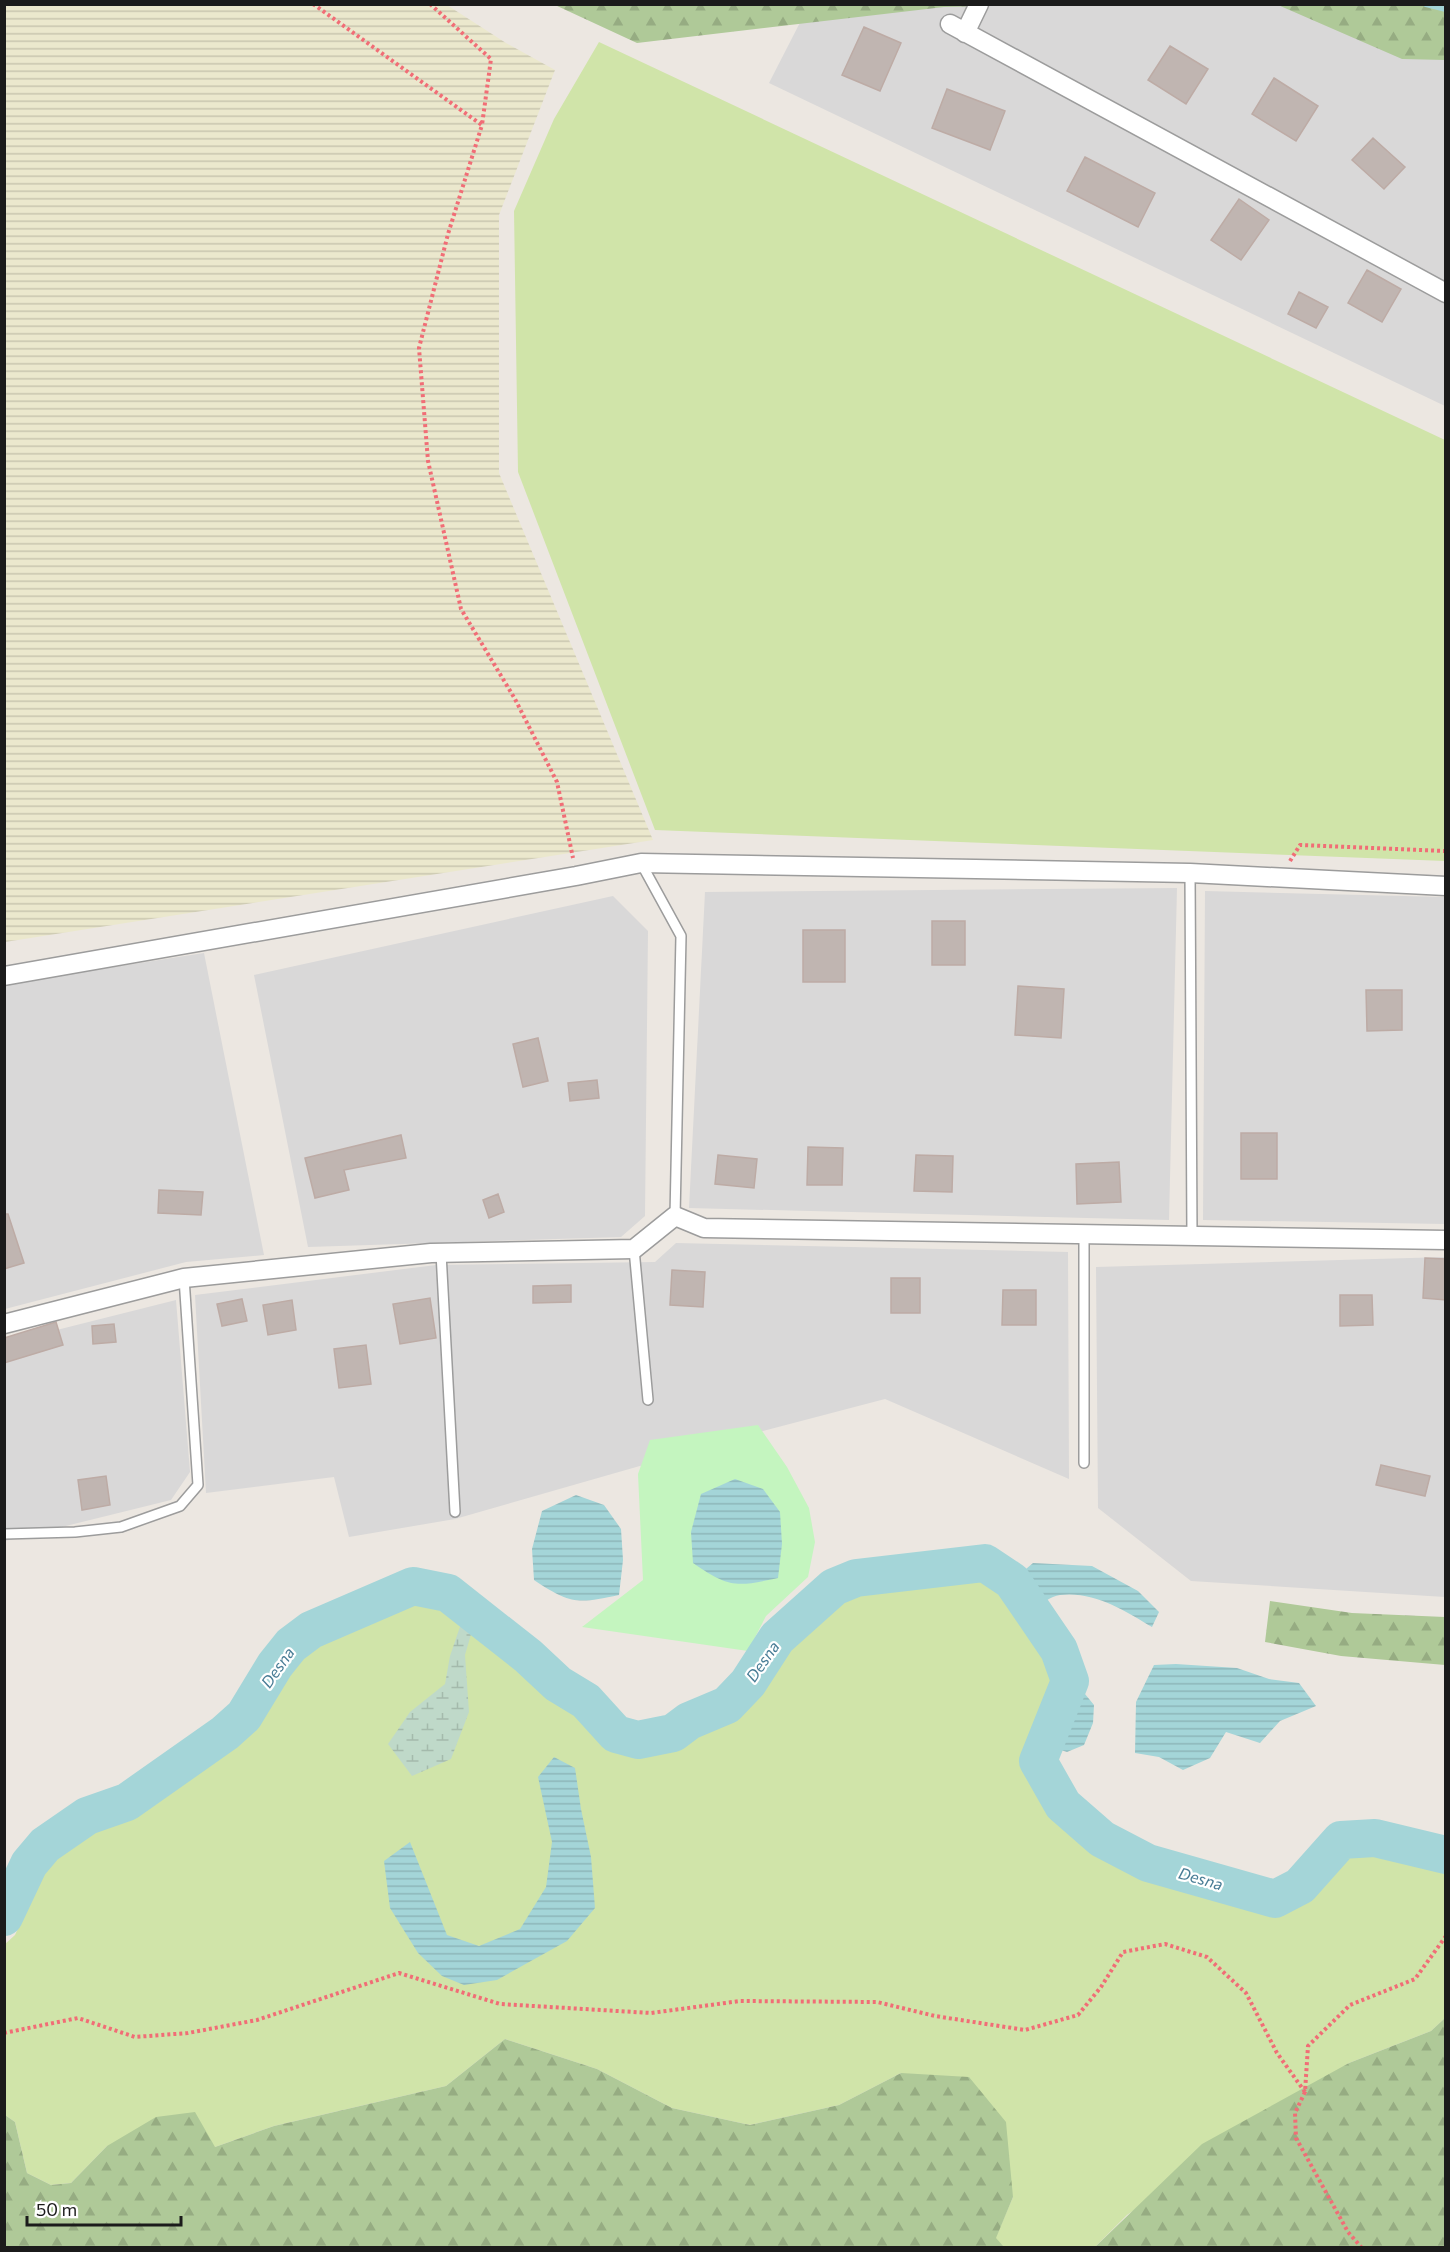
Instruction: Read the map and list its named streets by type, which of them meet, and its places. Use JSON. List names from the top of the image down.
{
  "water": ["Desna"],
  "scale_bar": "50 m"
}
